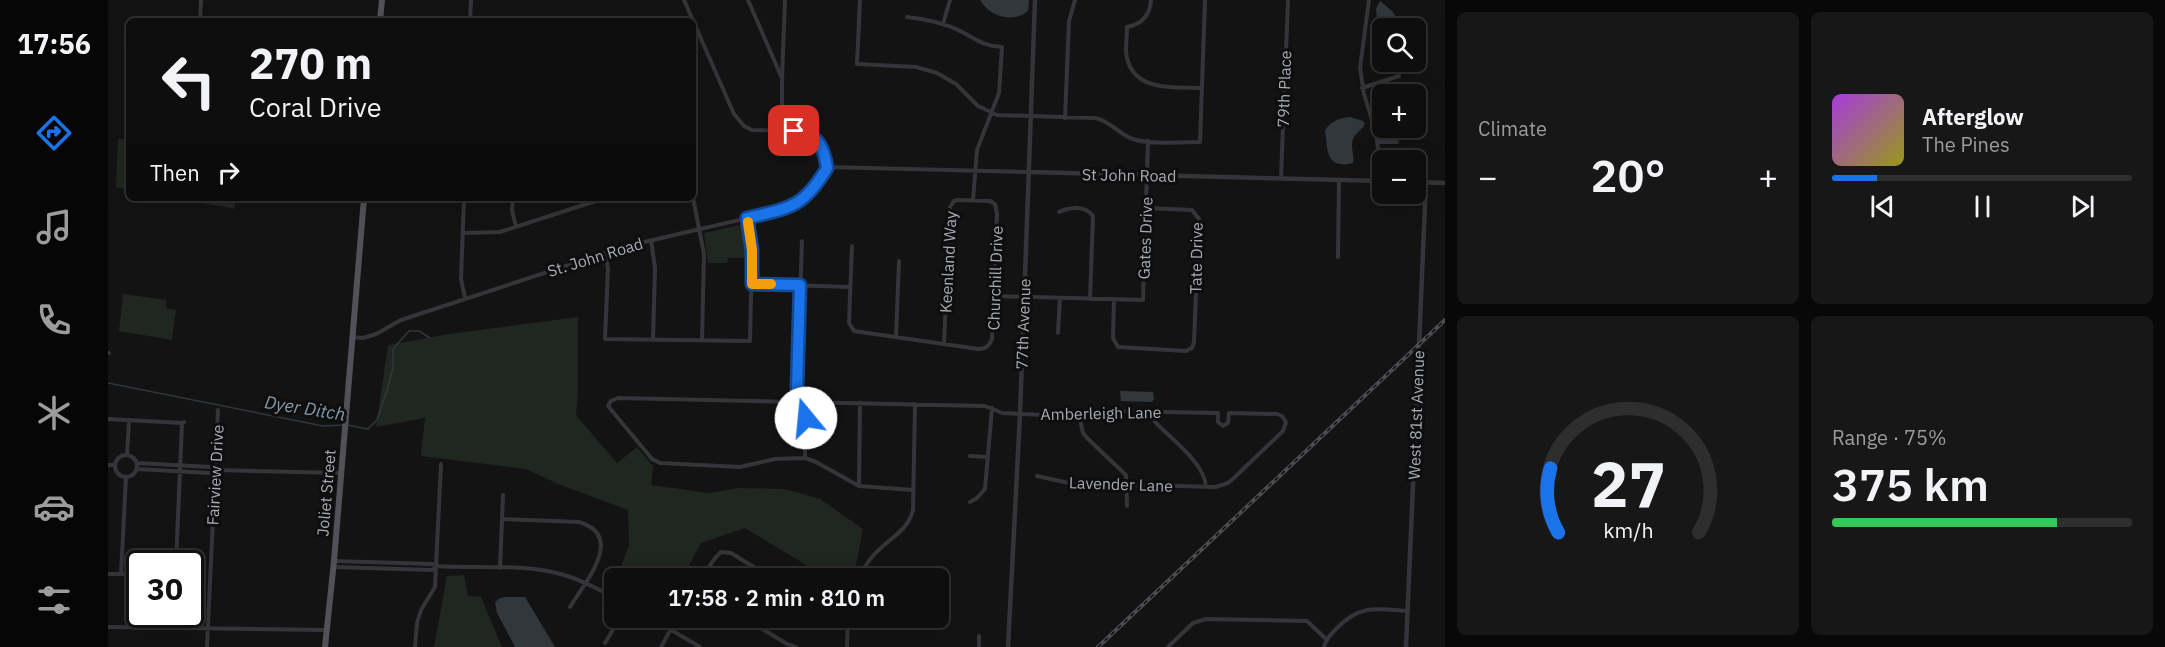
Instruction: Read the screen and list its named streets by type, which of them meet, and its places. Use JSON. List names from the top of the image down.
{
  "streets": {
    "main road": ["Joliet Street"],
    "street": [
      "79th Place",
      "St John Road",
      "Gates Drive",
      "St. John Road",
      "Tate Drive",
      "Keenland Way",
      "Churchill Drive",
      "77th Avenue",
      "Amberleigh Lane",
      "West 81st Avenue",
      "Fairview Drive",
      "Lavender Lane"
    ]
  },
  "crossings": [
    ["79th Place", "St John Road"],
    ["St John Road", "Gates Drive"],
    ["St John Road", "77th Avenue"],
    ["Gates Drive", "Tate Drive"],
    ["St. John Road", "Joliet Street"],
    ["Keenland Way", "Churchill Drive"],
    ["77th Avenue", "Amberleigh Lane"],
    ["Amberleigh Lane", "Lavender Lane"]
  ],
  "water": ["Dyer Ditch"],
  "page": {
    "tabs": "17:56",
    "tile": [
      "Climate",
      ["Range · 75%", "375 km"]
    ],
    "map_buttons": ["+", "−"],
    "turn": ["270 m", "Coral Drive"],
    "song": ["Afterglow", "The Pines"],
    "then": "Then",
    "heat": ["−", "20°", "+"],
    "limit": "30",
    "trip": "17:58 · 2 min · 810 m",
    "gauge": ["27", "km/h"]
  }
}
